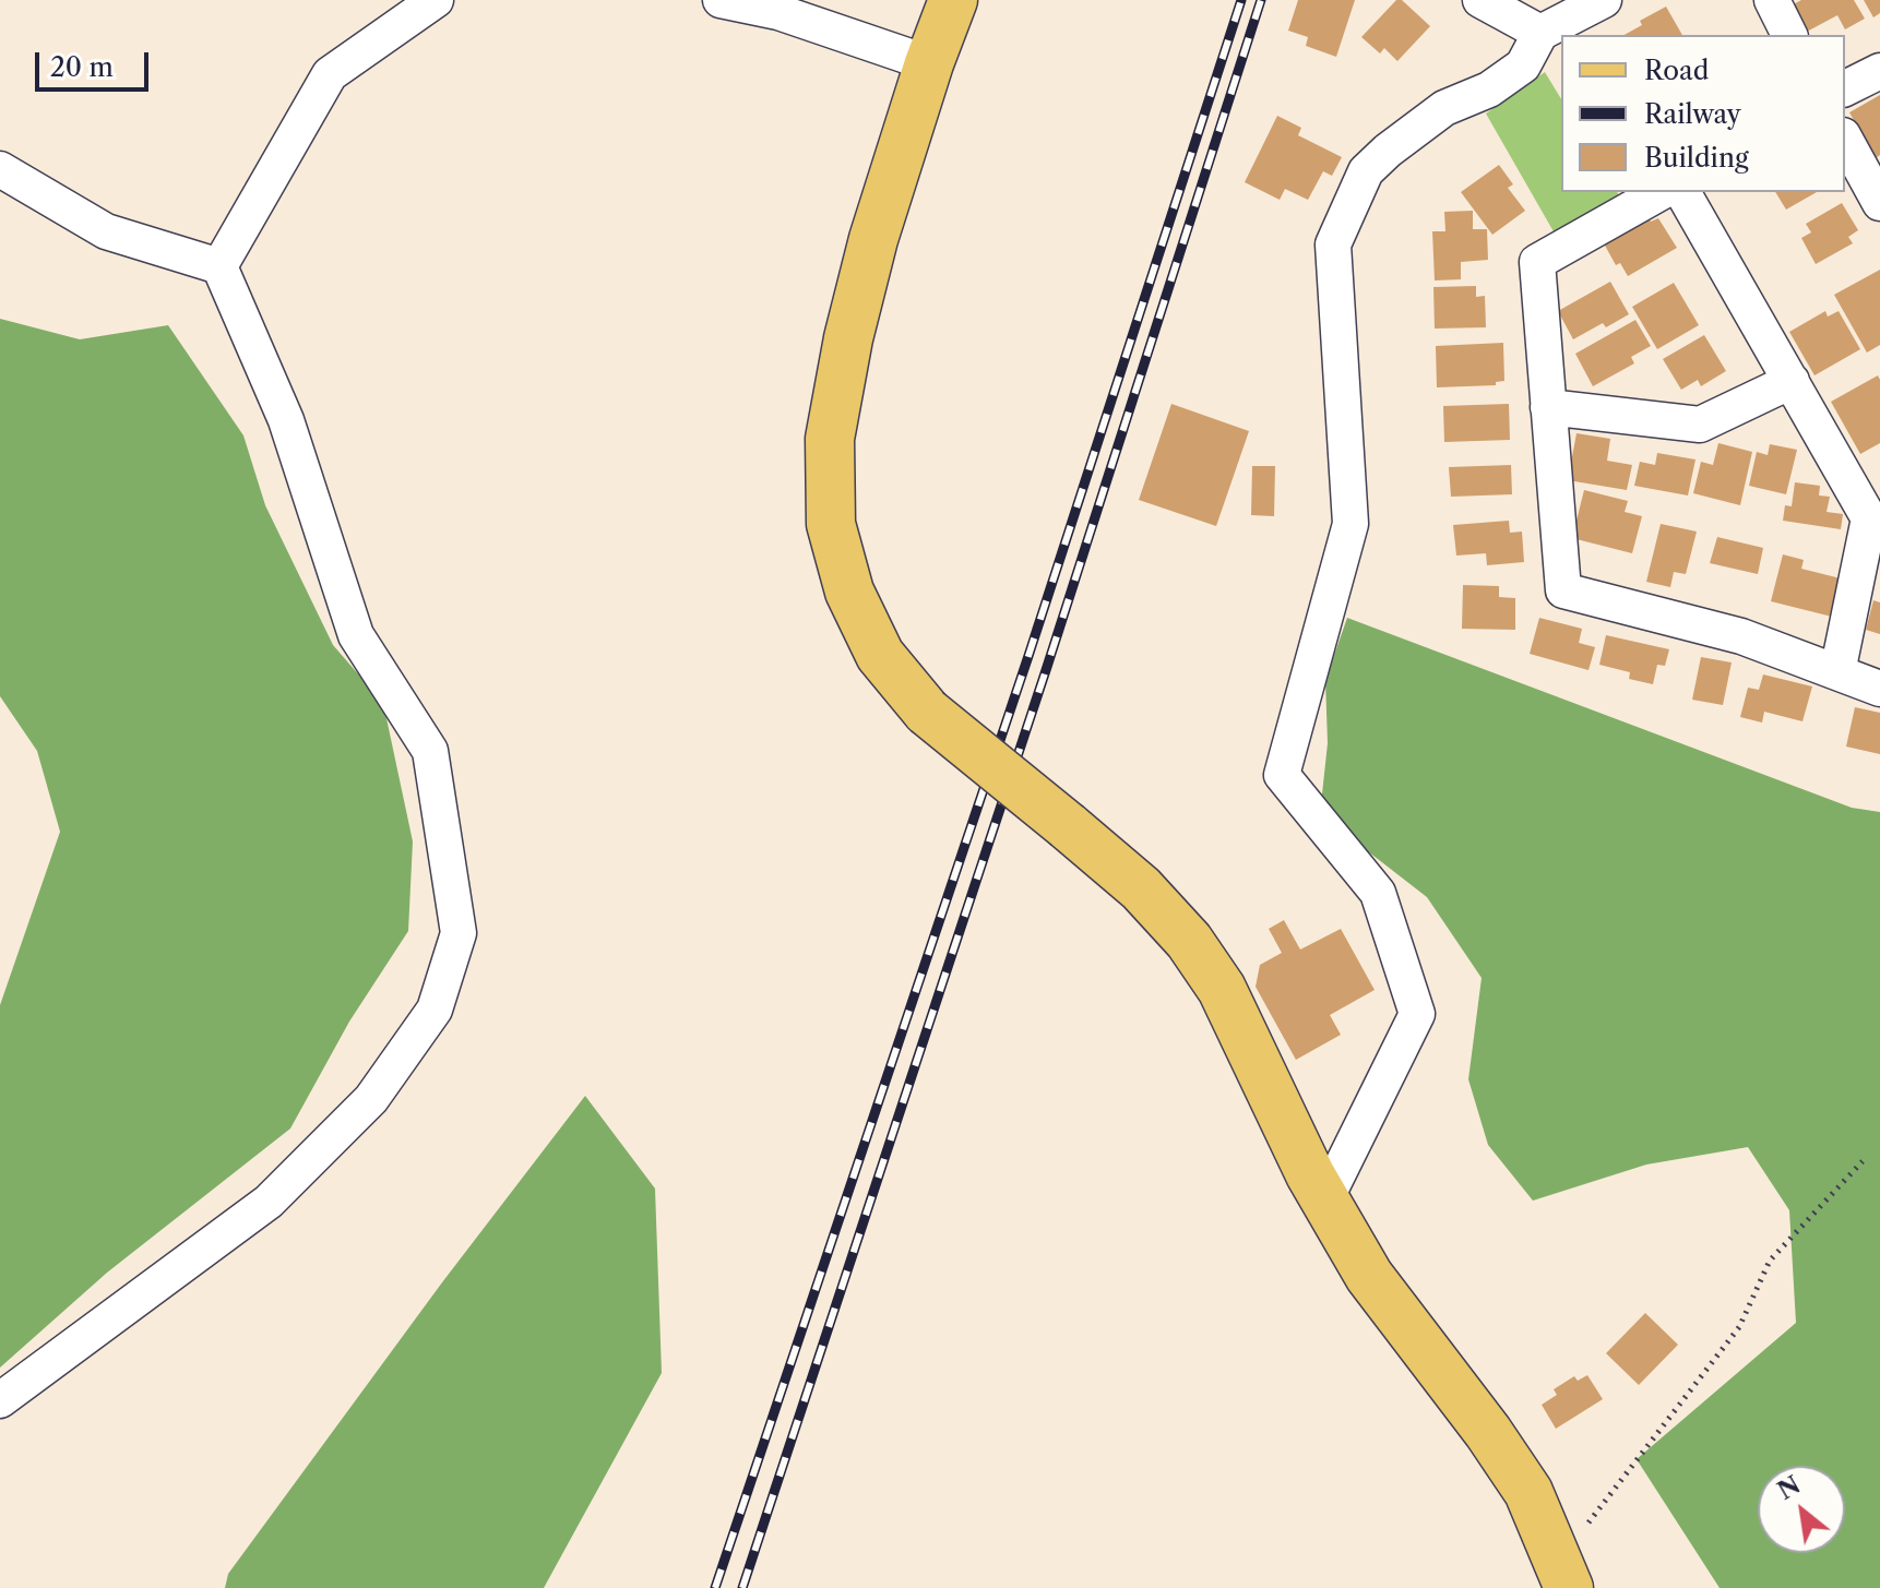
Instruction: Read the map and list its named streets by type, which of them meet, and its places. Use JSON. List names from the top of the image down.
{
  "legend": ["Road", "Railway", "Building"],
  "scale_bar": "20 m",
  "north": "top left"
}
